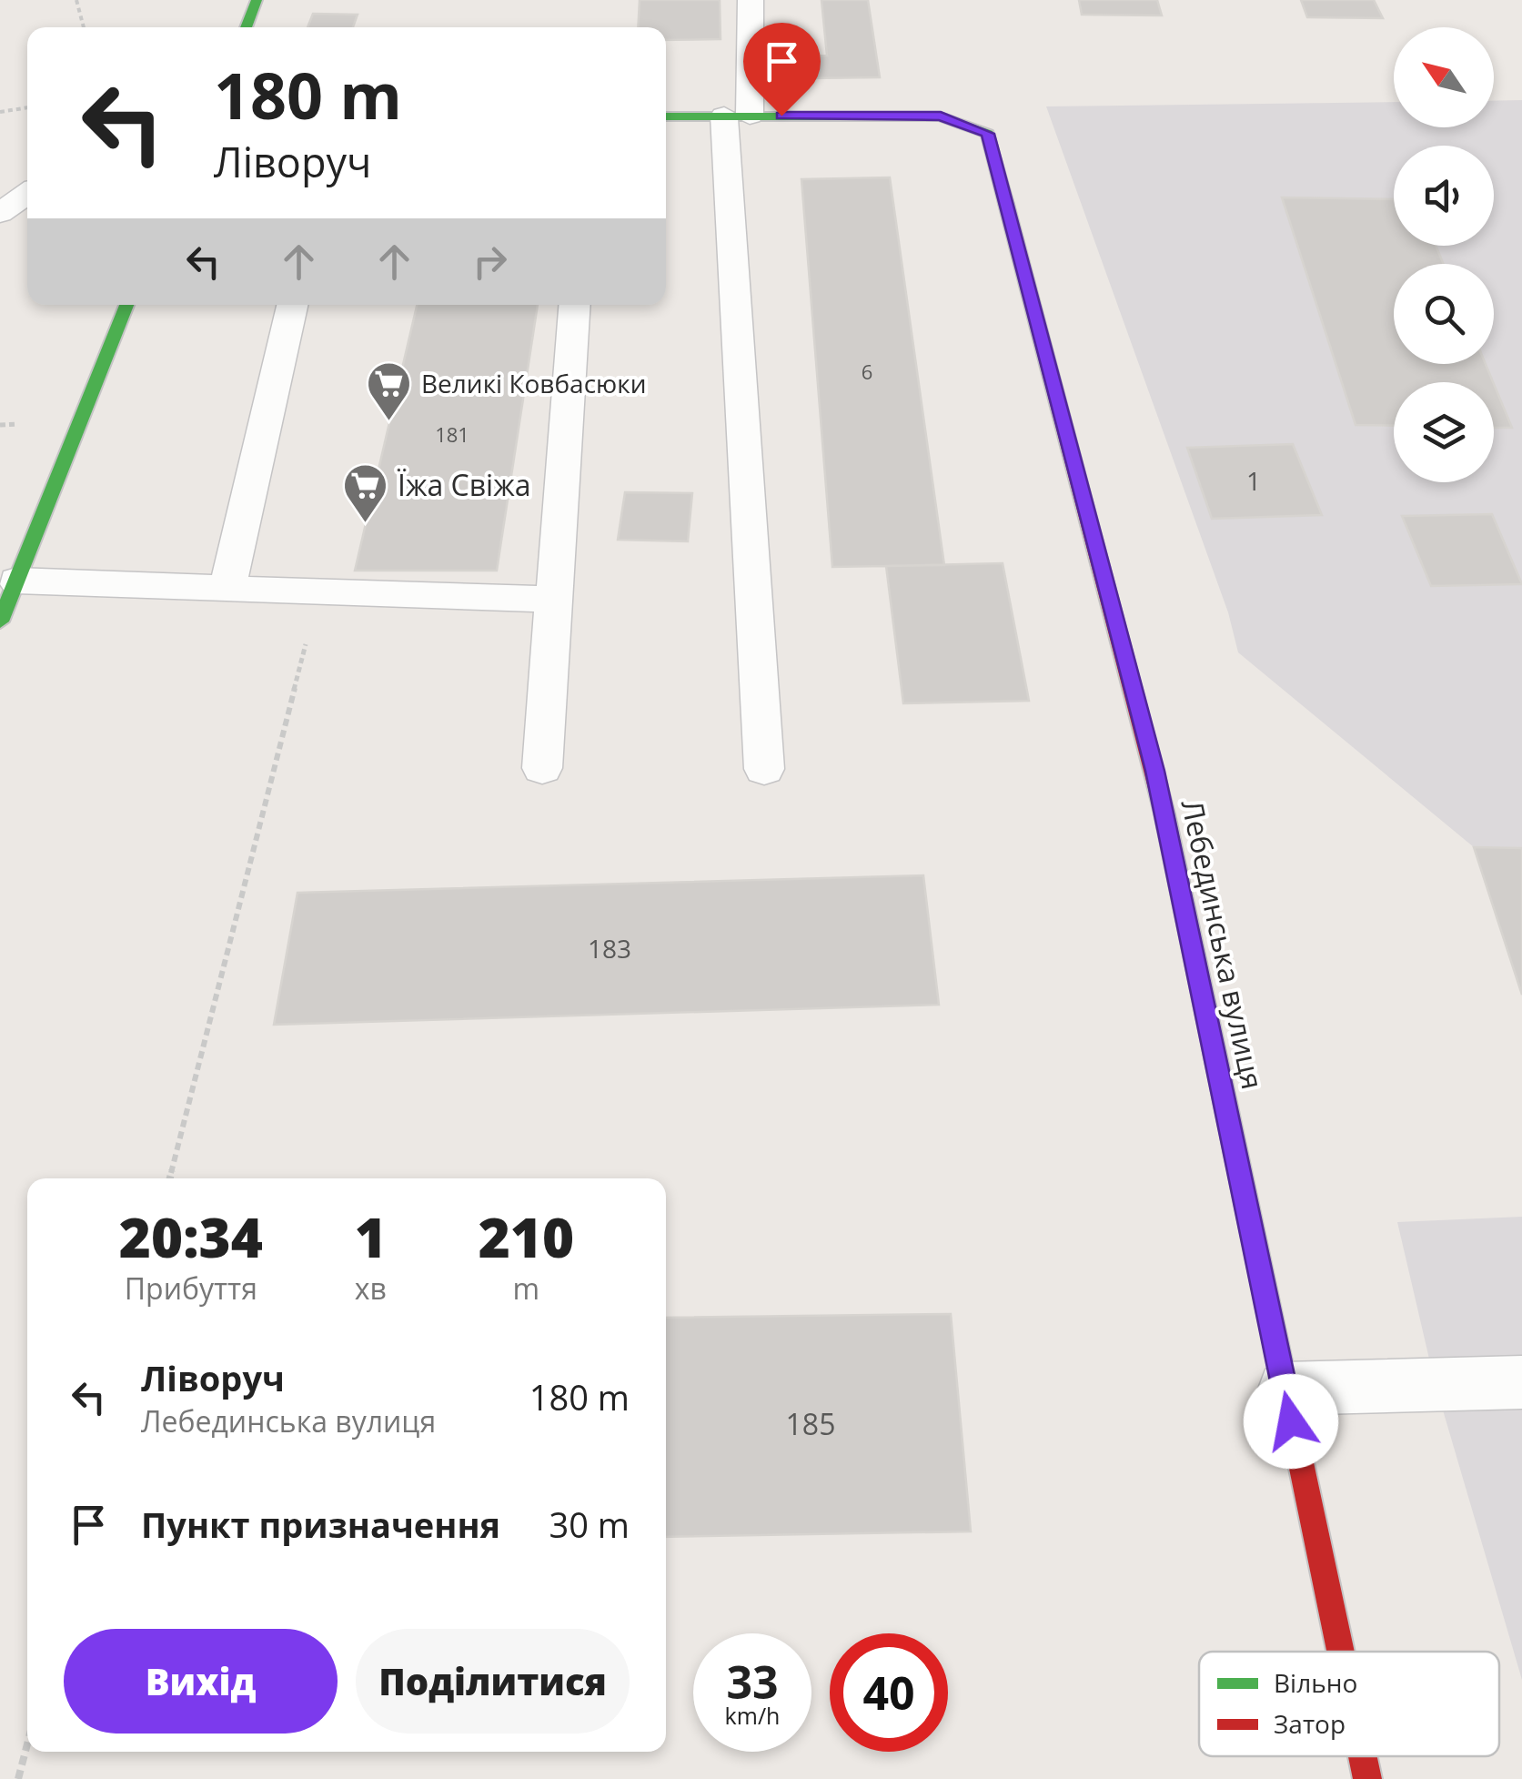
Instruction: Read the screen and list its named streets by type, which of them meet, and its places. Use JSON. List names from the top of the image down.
{
  "streets": {
    "street": ["Лебединська вулиця"]
  },
  "places": {
    "supermarket": ["Великі Ковбасюки", "Їжа Свіжа"]
  },
  "house_numbers": [
    "6",
    "181",
    "1",
    "183",
    "185"
  ],
  "legend": ["Вільно", "Затор"],
  "north": "top left",
  "page": {
    "turn": ["180 m", "Ліворуч"],
    "eta": [
      "20:34",
      "Прибуття",
      "1",
      "хв",
      "210",
      "m"
    ],
    "list": [
      {
        "name": "Ліворуч",
        "note": "Лебединська вулиця",
        "value": "180 m"
      },
      {
        "name": "Пункт призначення",
        "value": "30 m"
      }
    ],
    "buttons": ["Вихід", "Поділитися"],
    "speed": "33 km/h",
    "limit": "40"
  }
}
